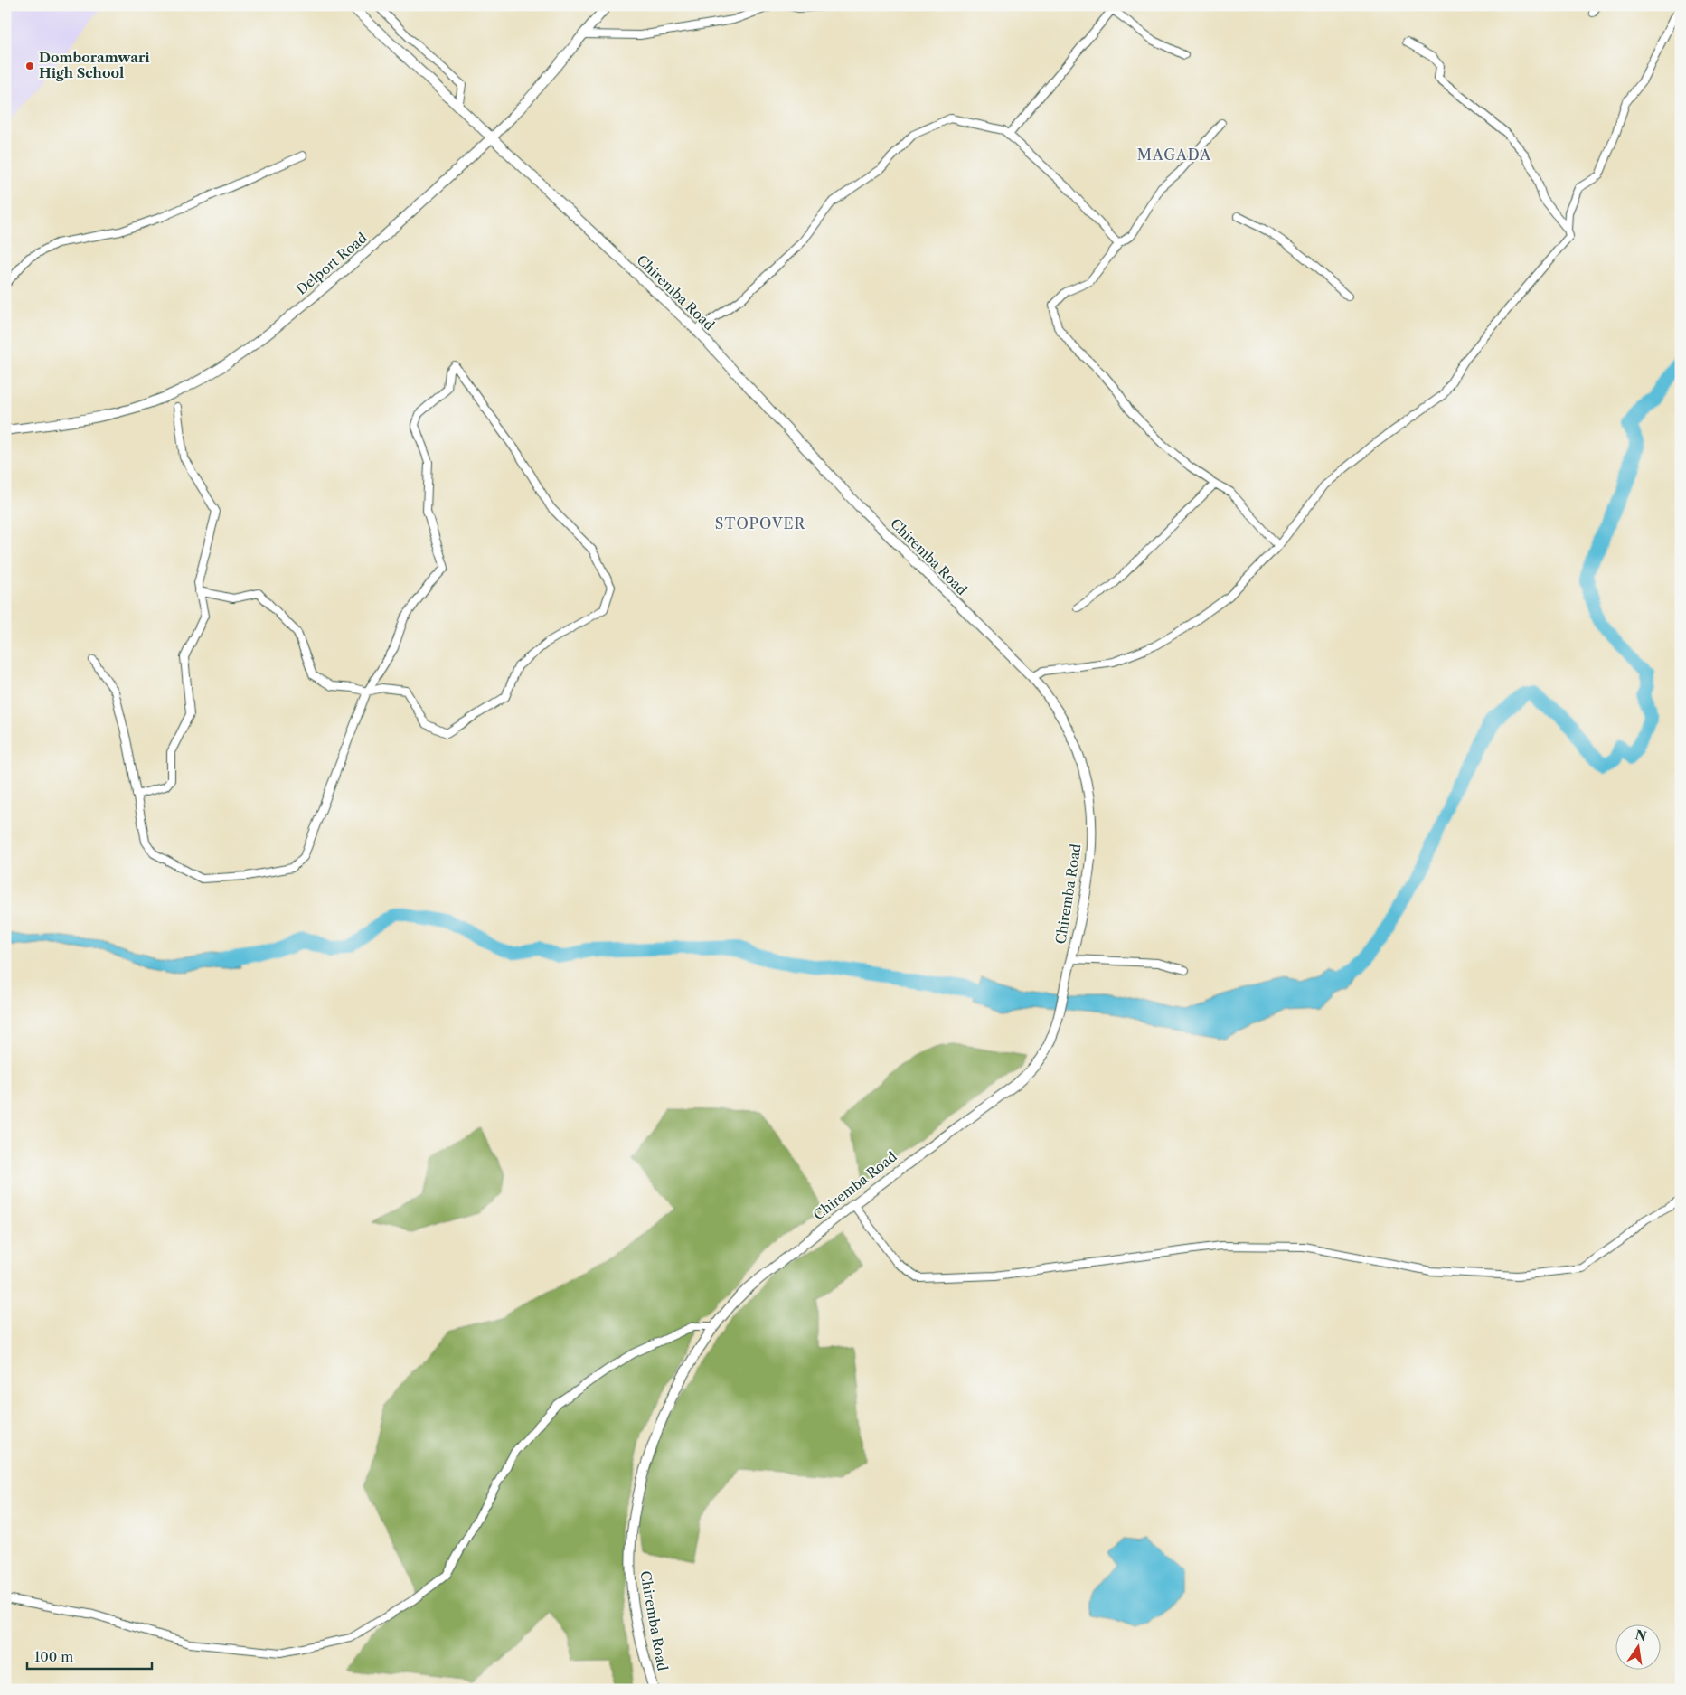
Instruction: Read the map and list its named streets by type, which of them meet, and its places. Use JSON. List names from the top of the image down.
{
  "streets": {
    "main road": ["Delport Road", "Chiremba Road"]
  },
  "crossings": [
    ["Delport Road", "Chiremba Road"]
  ],
  "districts": ["MAGADA", "STOPOVER"],
  "places": ["Domboramwari High School"],
  "scale_bar": "100 m",
  "north": "top"
}
